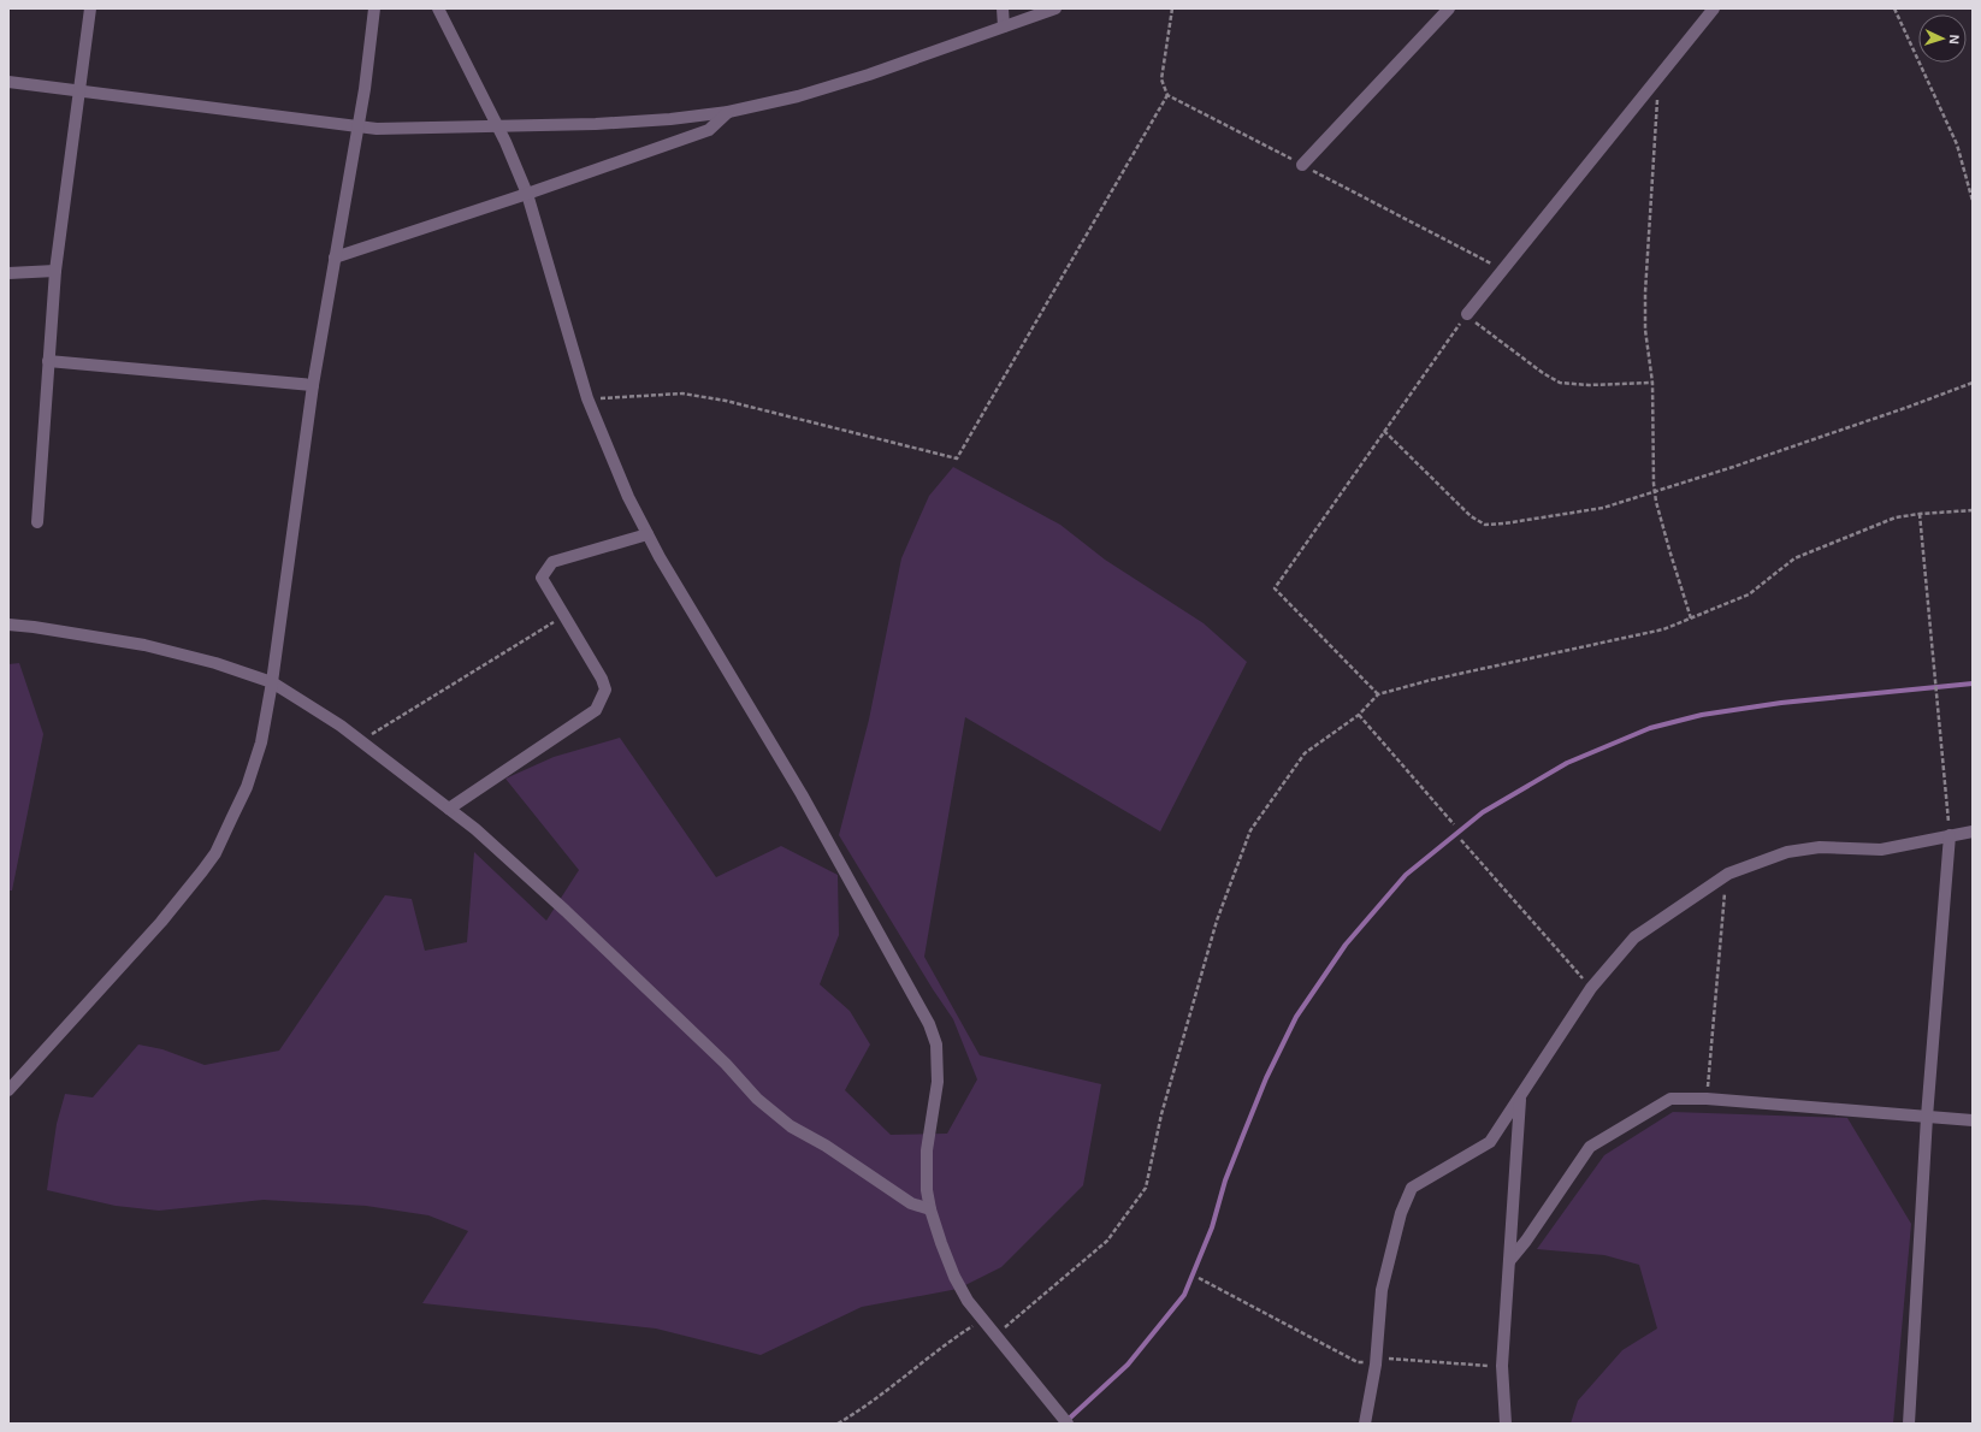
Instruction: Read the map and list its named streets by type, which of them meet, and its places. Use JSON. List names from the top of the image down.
{
  "north": "right"
}
